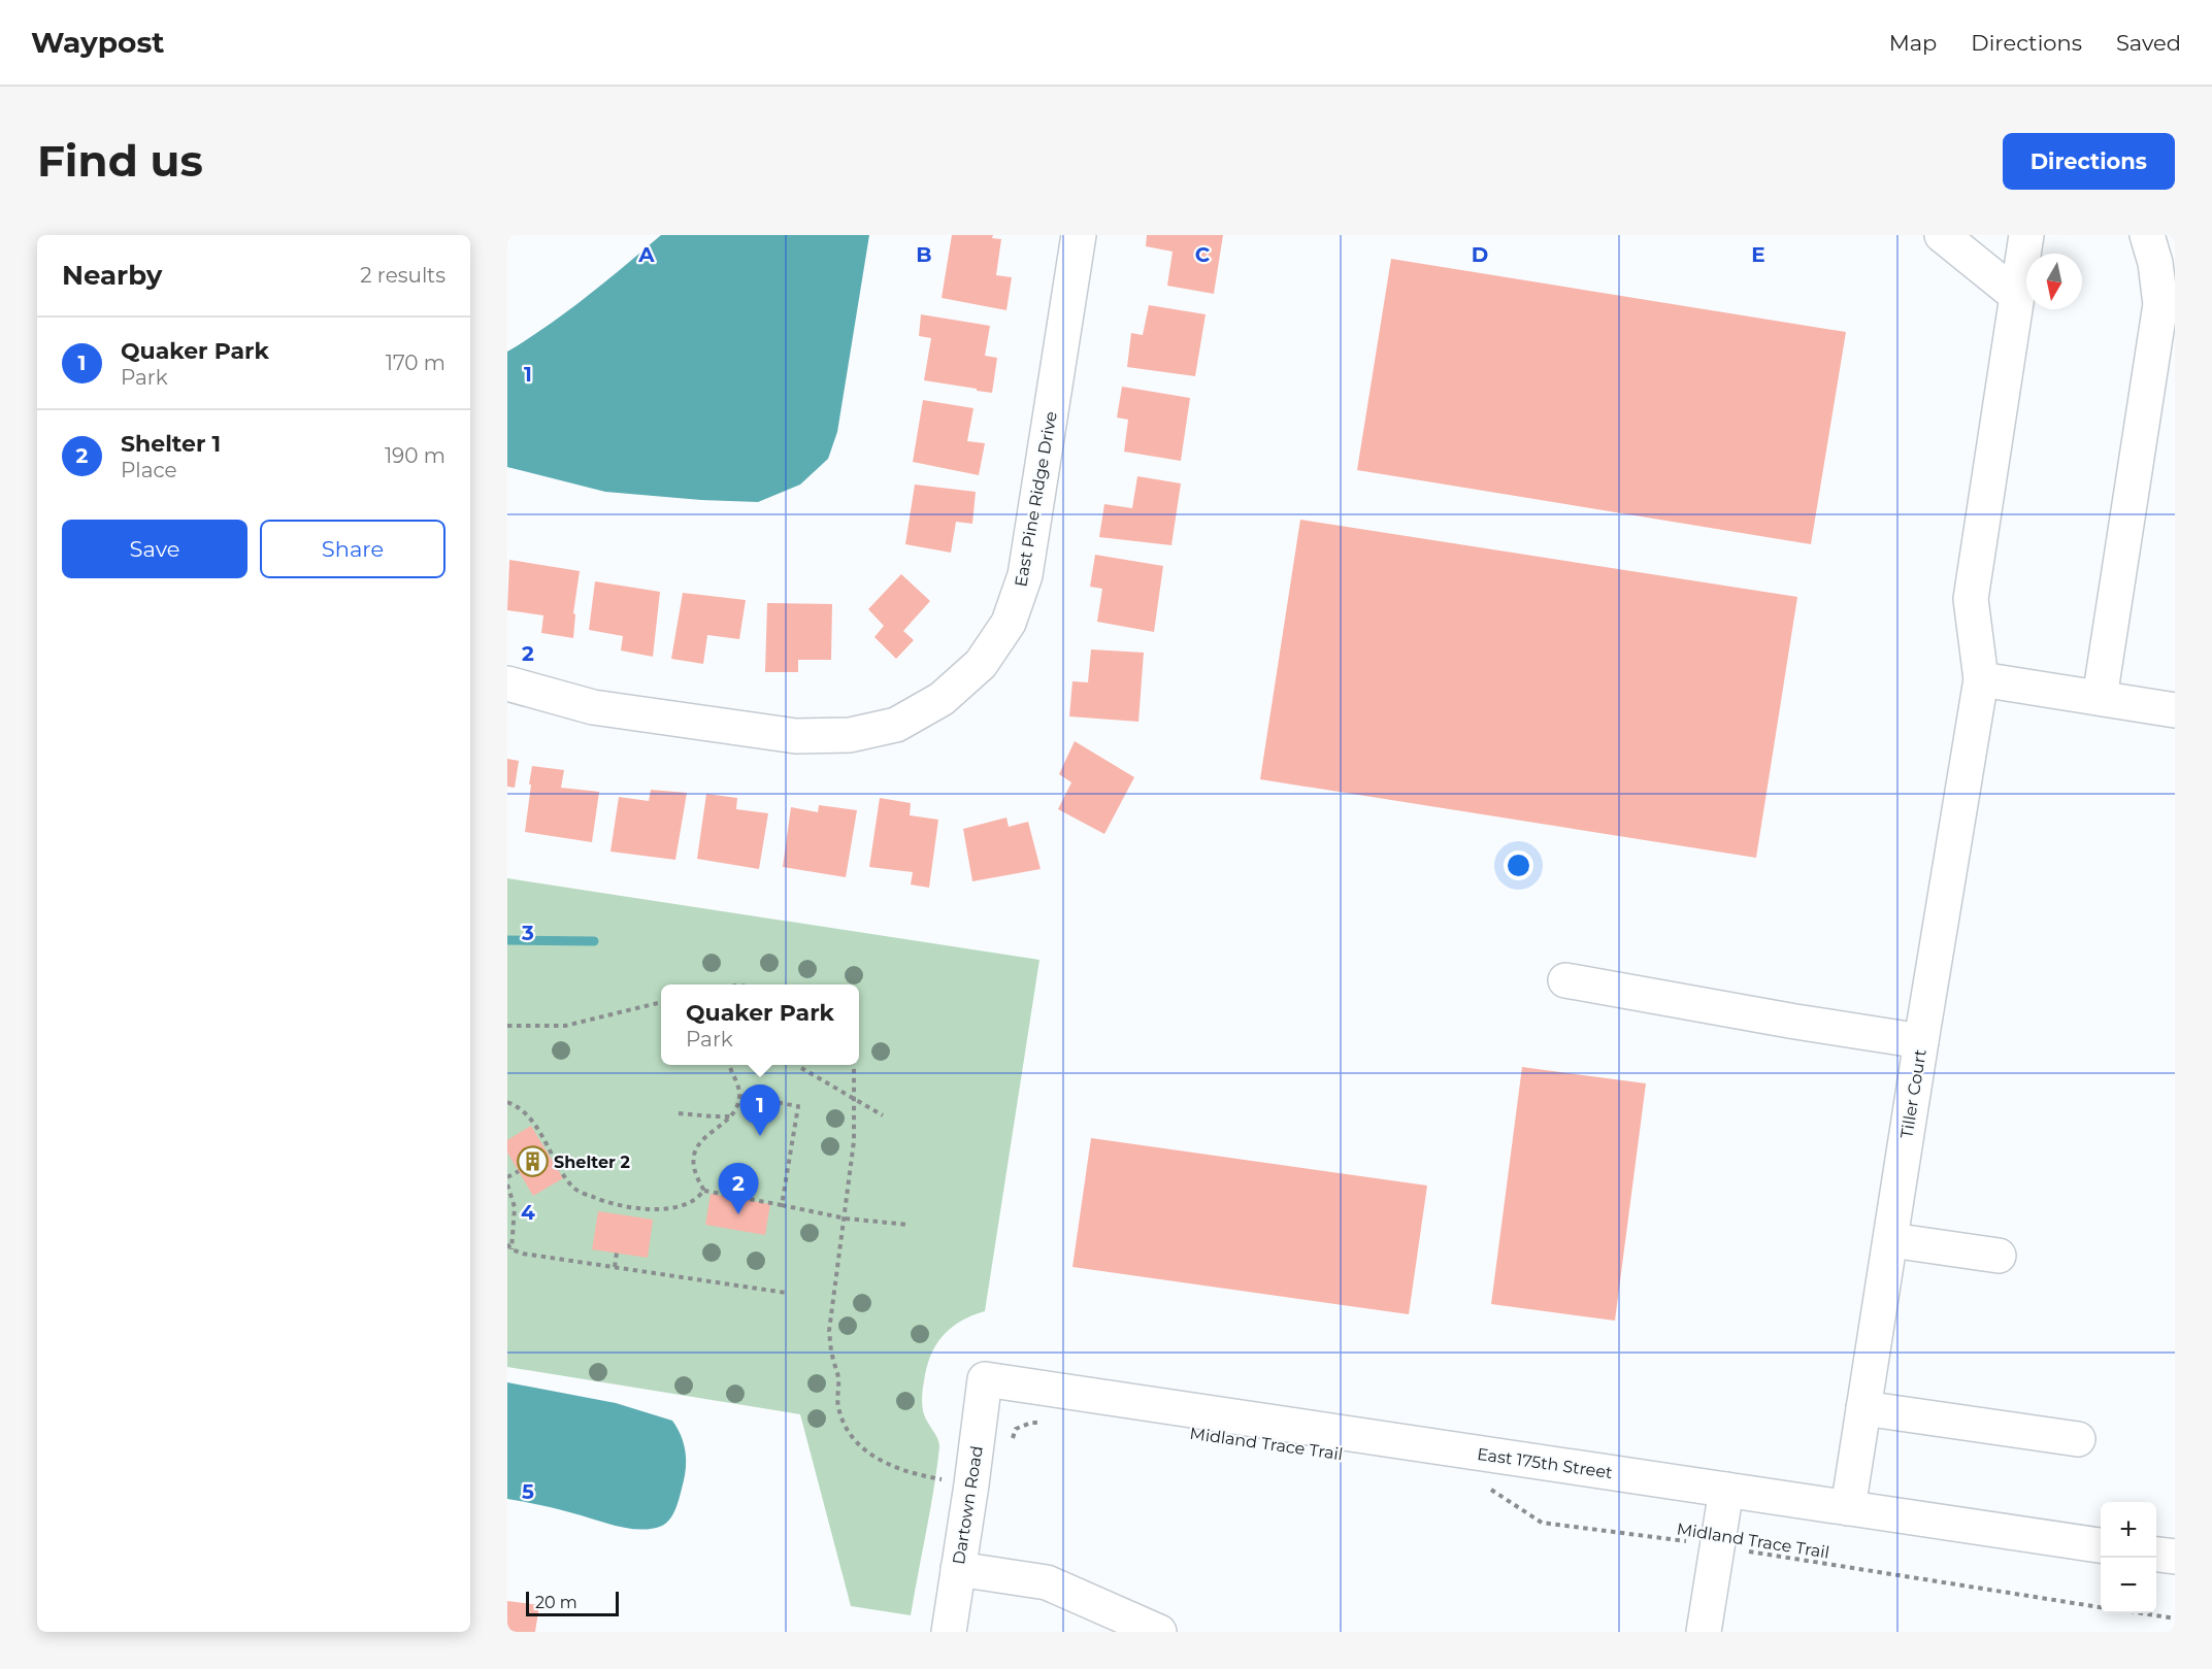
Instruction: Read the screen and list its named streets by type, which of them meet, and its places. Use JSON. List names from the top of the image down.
{
  "streets": {
    "street": [
      "East Pine Ridge Drive",
      "Tiller Court",
      "East 175th Street",
      "Dartown Road"
    ],
    "path": ["Midland Trace Trail"]
  },
  "crossings": [
    ["Tiller Court", "East 175th Street"],
    ["East 175th Street", "Dartown Road"]
  ],
  "places": {
    "building": ["Shelter 2"]
  },
  "scale_bar": "20 m",
  "north": "bottom",
  "page": {
    "header": "Waypost",
    "nav": ["Map", "Directions", "Saved"],
    "buttons": [
      "Directions",
      ["Save", "Share"]
    ],
    "title": "Find us",
    "heading": ["Nearby", "2 results"],
    "list": [
      {
        "mark": "1",
        "name": "Quaker Park",
        "note": "Park",
        "value": "170 m"
      },
      {
        "mark": "2",
        "name": "Shelter 1",
        "note": "Place",
        "value": "190 m"
      }
    ],
    "popup": ["Quaker Park", "Park"],
    "pins": ["1", "2"],
    "map_buttons": ["+", "−"],
    "scale": "20 m"
  },
  "grid": {
    "columns": [
      "A",
      "B",
      "C",
      "D",
      "E"
    ],
    "rows": [
      "1",
      "2",
      "3",
      "4",
      "5"
    ]
  }
}
